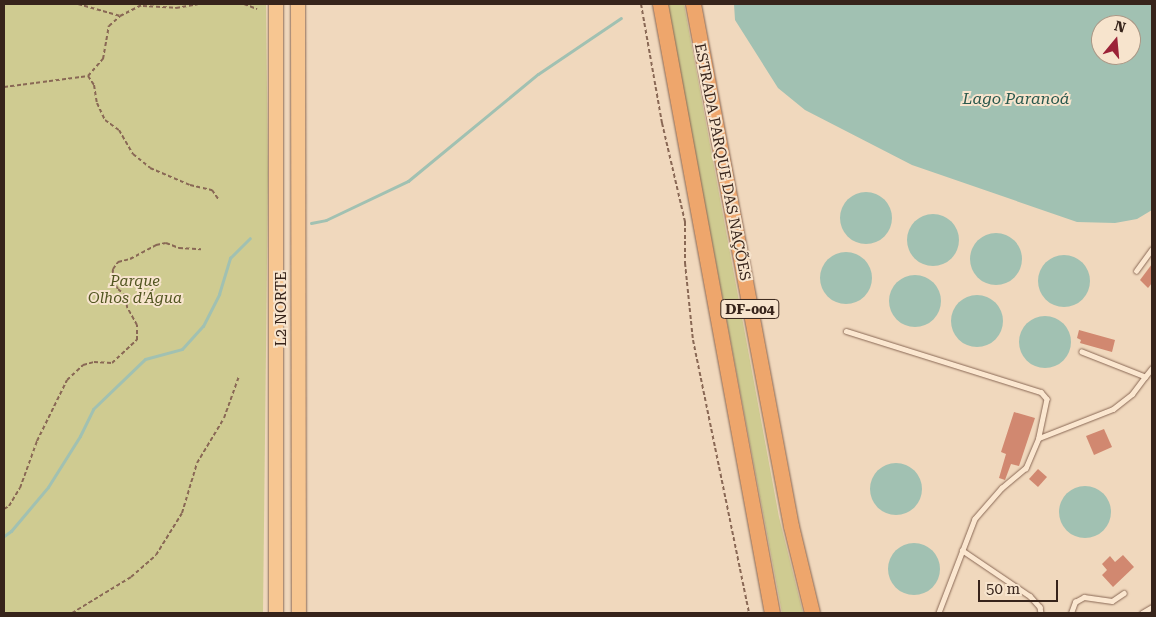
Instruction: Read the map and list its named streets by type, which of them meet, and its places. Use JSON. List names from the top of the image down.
{
  "streets": {
    "highway": ["ESTRADA PARQUE DAS NAÇÕES", "DF-004"],
    "main road": ["L2 NORTE"]
  },
  "water": ["Lago Paranoá"],
  "parks": ["Parque Olhos d'Água"],
  "scale_bar": "50 m",
  "north": "top"
}
